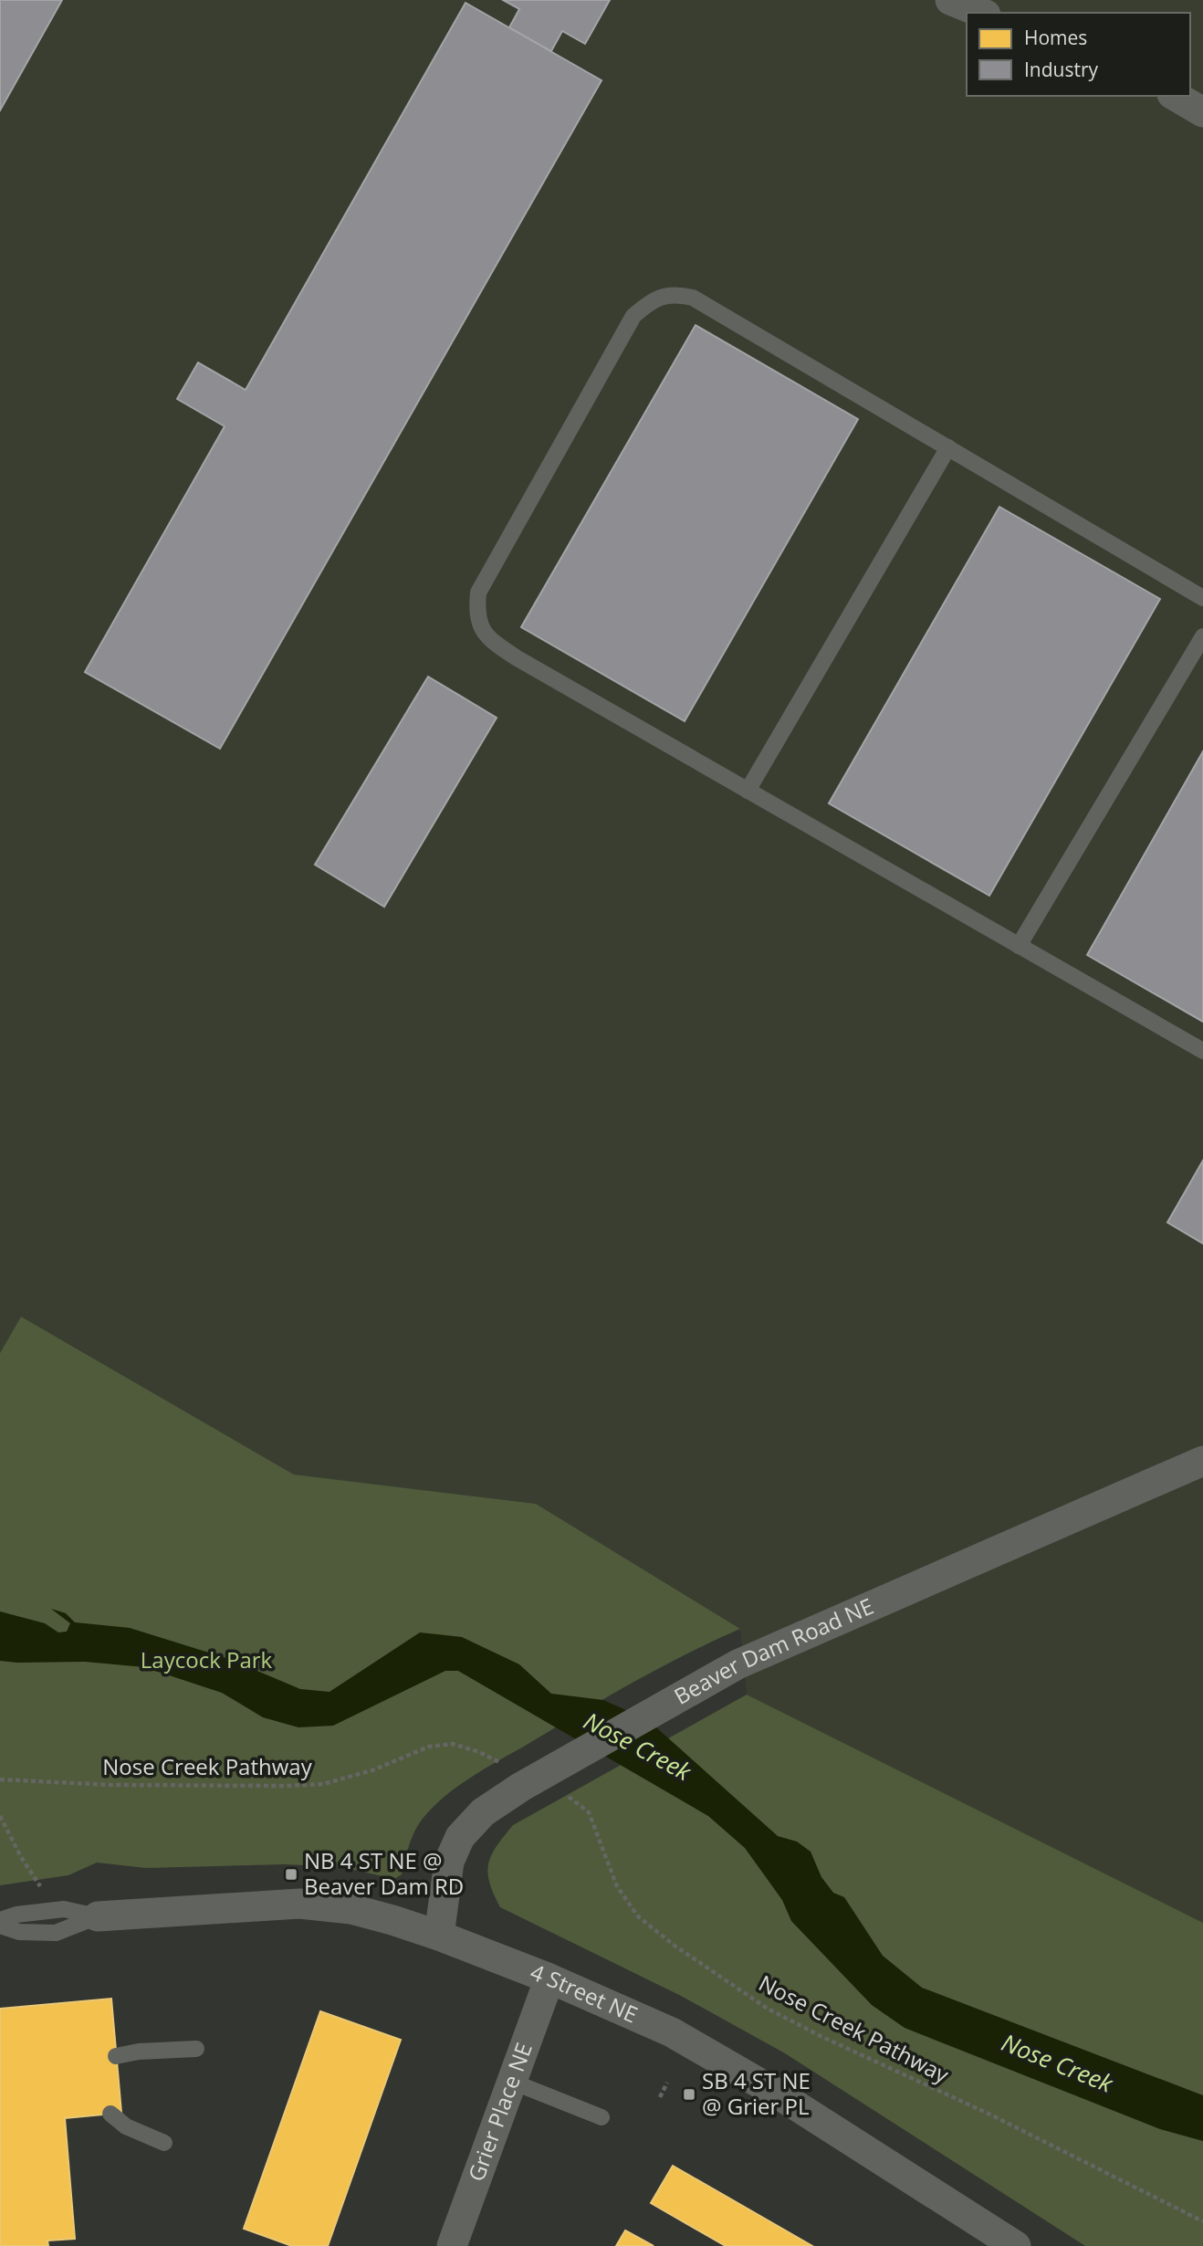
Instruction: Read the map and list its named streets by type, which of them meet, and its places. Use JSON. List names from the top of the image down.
{
  "streets": {
    "street": ["Beaver Dam Road NE", "4 Street NE", "Grier Place NE"],
    "path": ["Nose Creek Pathway"]
  },
  "crossings": [
    ["Beaver Dam Road NE", "4 Street NE"],
    ["4 Street NE", "Grier Place NE"]
  ],
  "water": ["Nose Creek"],
  "parks": ["Laycock Park"],
  "places": {
    "transit": ["NB 4 ST NE @ Beaver Dam RD", "SB 4 ST NE @ Grier PL"]
  },
  "legend": ["Homes", "Industry"]
}
